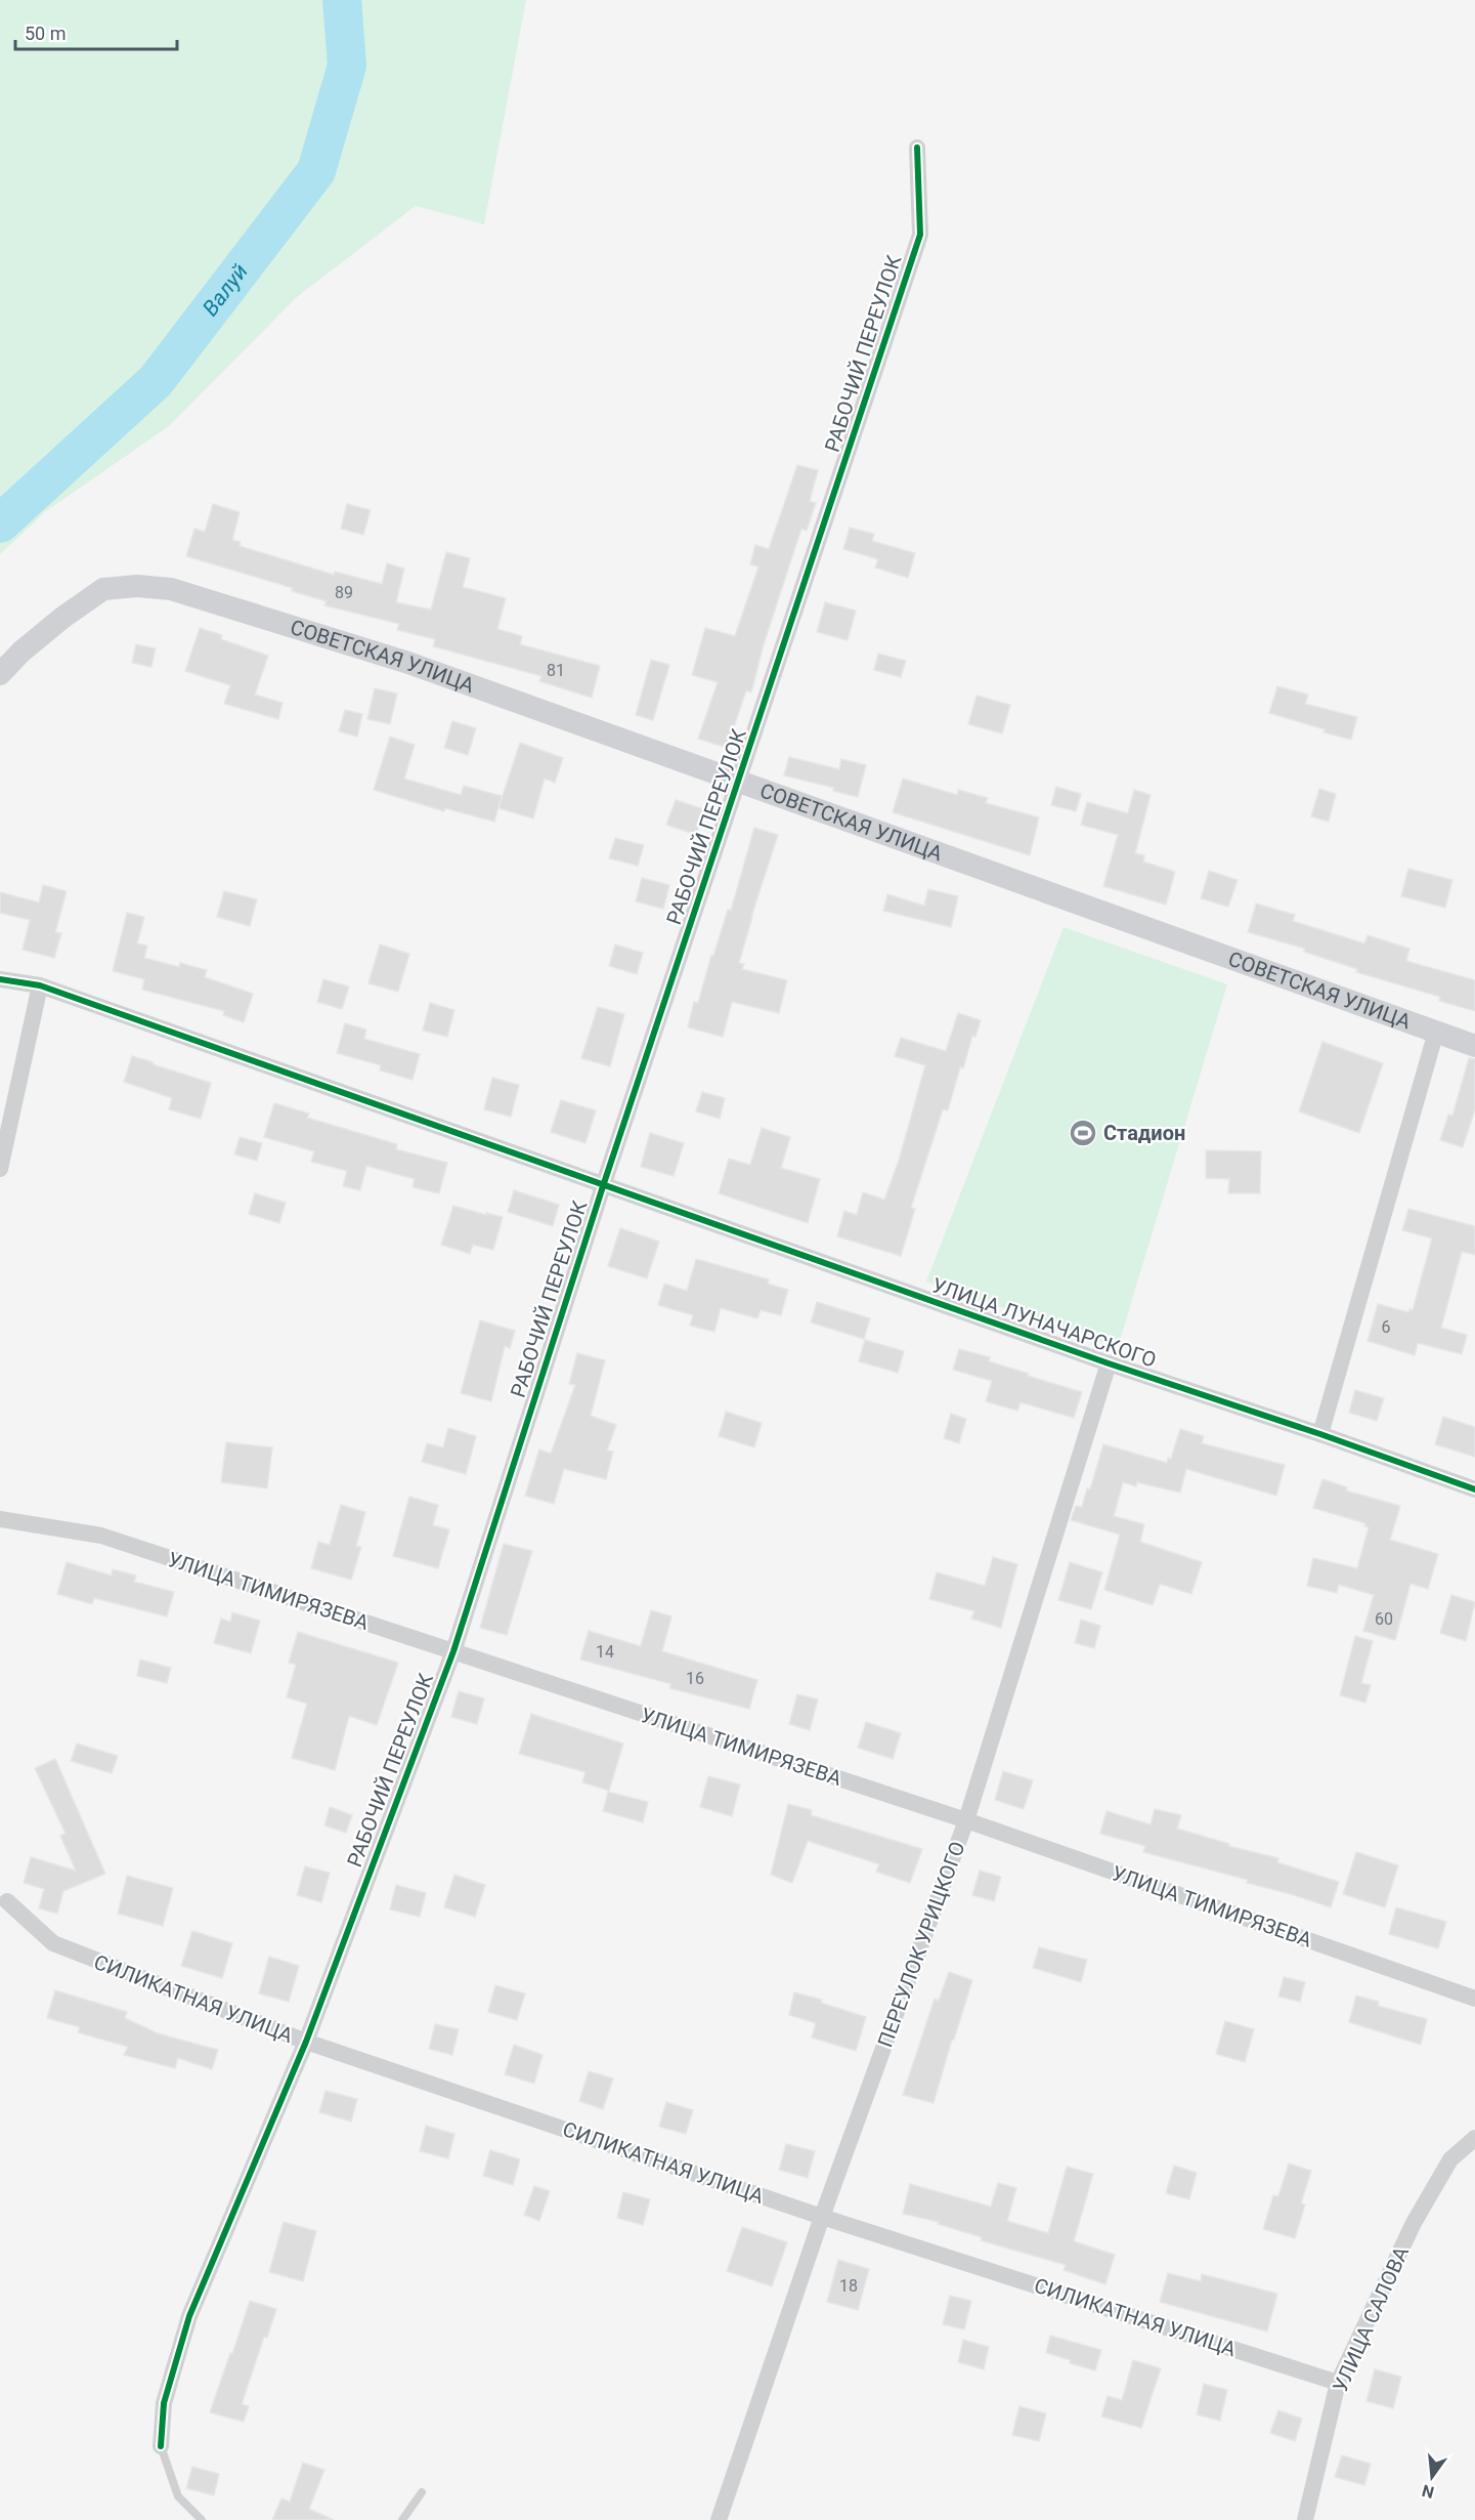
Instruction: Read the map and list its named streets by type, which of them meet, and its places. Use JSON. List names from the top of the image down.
{
  "streets": {
    "main road": ["СОВЕТСКАЯ УЛИЦА"],
    "street": [
      "РАБОЧИЙ ПЕРЕУЛОК",
      "УЛИЦА ЛУНАЧАРСКОГО",
      "УЛИЦА ТИМИРЯЗЕВА",
      "ПЕРЕУЛОК УРИЦКОГО",
      "СИЛИКАТНАЯ УЛИЦА",
      "УЛИЦА САЛОВА"
    ]
  },
  "crossings": [
    ["РАБОЧИЙ ПЕРЕУЛОК", "СОВЕТСКАЯ УЛИЦА"],
    ["РАБОЧИЙ ПЕРЕУЛОК", "УЛИЦА ЛУНАЧАРСКОГО"],
    ["РАБОЧИЙ ПЕРЕУЛОК", "УЛИЦА ТИМИРЯЗЕВА"],
    ["РАБОЧИЙ ПЕРЕУЛОК", "СИЛИКАТНАЯ УЛИЦА"],
    ["УЛИЦА ЛУНАЧАРСКОГО", "ПЕРЕУЛОК УРИЦКОГО"],
    ["УЛИЦА ТИМИРЯЗЕВА", "ПЕРЕУЛОК УРИЦКОГО"],
    ["ПЕРЕУЛОК УРИЦКОГО", "СИЛИКАТНАЯ УЛИЦА"],
    ["СИЛИКАТНАЯ УЛИЦА", "УЛИЦА САЛОВА"]
  ],
  "water": ["Валуй"],
  "places": {
    "sports": ["Стадион"]
  },
  "house_numbers": [
    "89",
    "81",
    "6",
    "60",
    "14",
    "16",
    "18"
  ],
  "scale_bar": "50 m",
  "north": "bottom"
}
